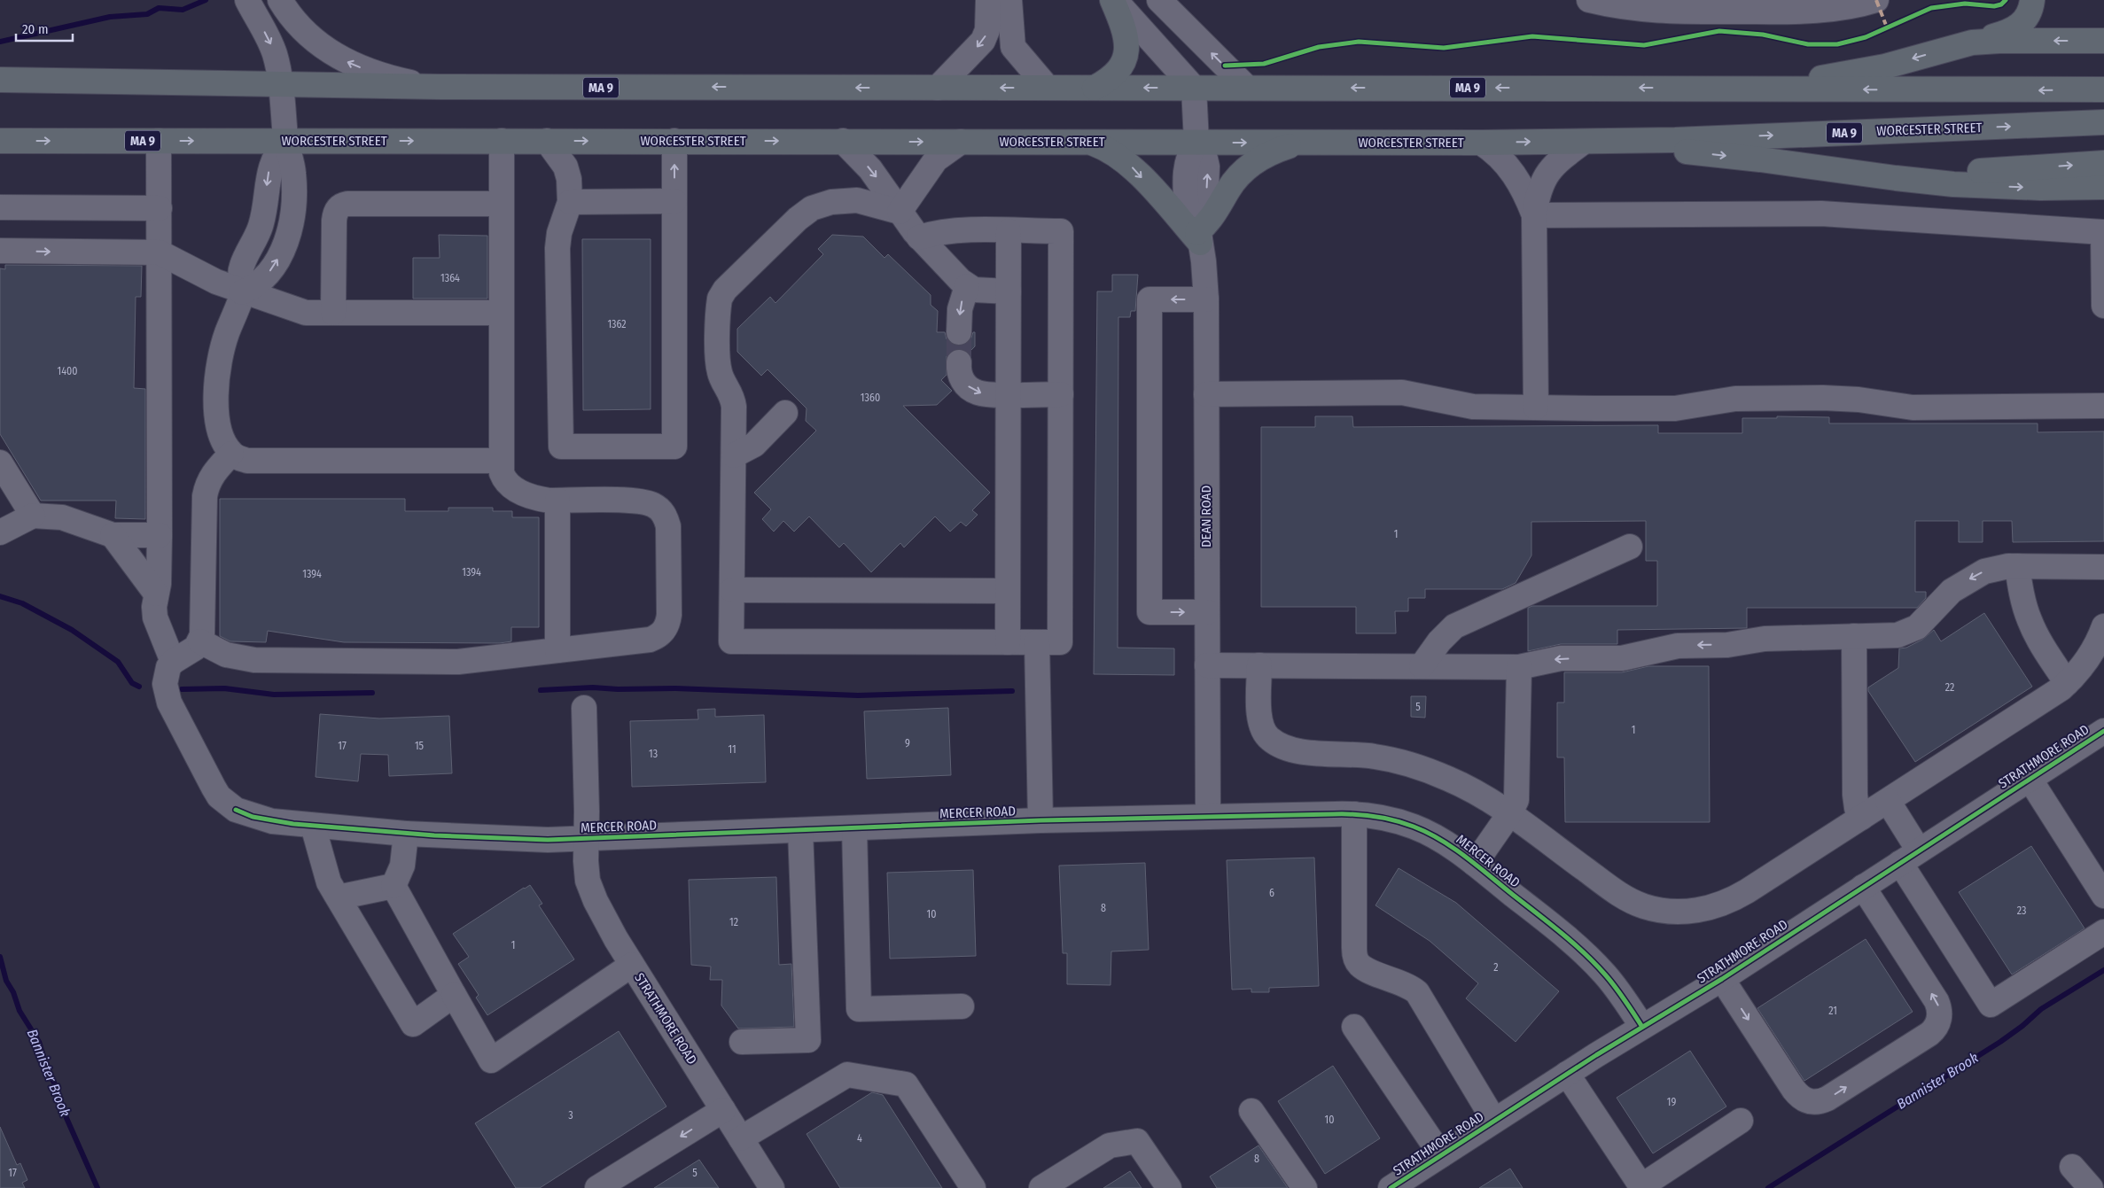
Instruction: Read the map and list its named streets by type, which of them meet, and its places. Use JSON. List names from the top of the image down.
{
  "streets": {
    "highway": ["MA 9", "WORCESTER STREET"],
    "street": ["DEAN ROAD", "STRATHMORE ROAD", "MERCER ROAD"]
  },
  "crossings": [
    ["DEAN ROAD", "MERCER ROAD"],
    ["STRATHMORE ROAD", "MERCER ROAD"]
  ],
  "water": ["Bannister Brook"],
  "house_numbers": [
    "1364",
    "1362",
    "1400",
    "1360",
    "1",
    "1394",
    "1394",
    "22",
    "5",
    "1",
    "9",
    "17",
    "15",
    "11",
    "13",
    "6",
    "8",
    "23",
    "10",
    "12",
    "1",
    "2",
    "21",
    "19",
    "3",
    "10",
    "4",
    "8",
    "17",
    "5"
  ],
  "scale_bar": "20 m"
}
